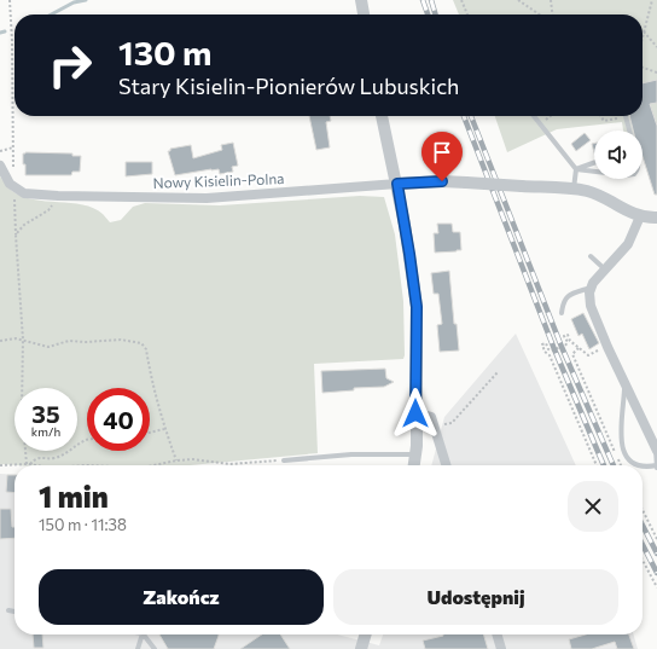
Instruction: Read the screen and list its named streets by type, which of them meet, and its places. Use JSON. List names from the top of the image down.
{
  "streets": {
    "street": ["Nowy Kisielin-Polna"]
  },
  "page": {
    "turn": ["130 m", "Stary Kisielin-Pionierów Lubuskich"],
    "speed": "35 km/h",
    "limit": "40",
    "heading": ["1 min", "150 m · 11:38"],
    "buttons": ["Zakończ", "Udostępnij"]
  }
}
